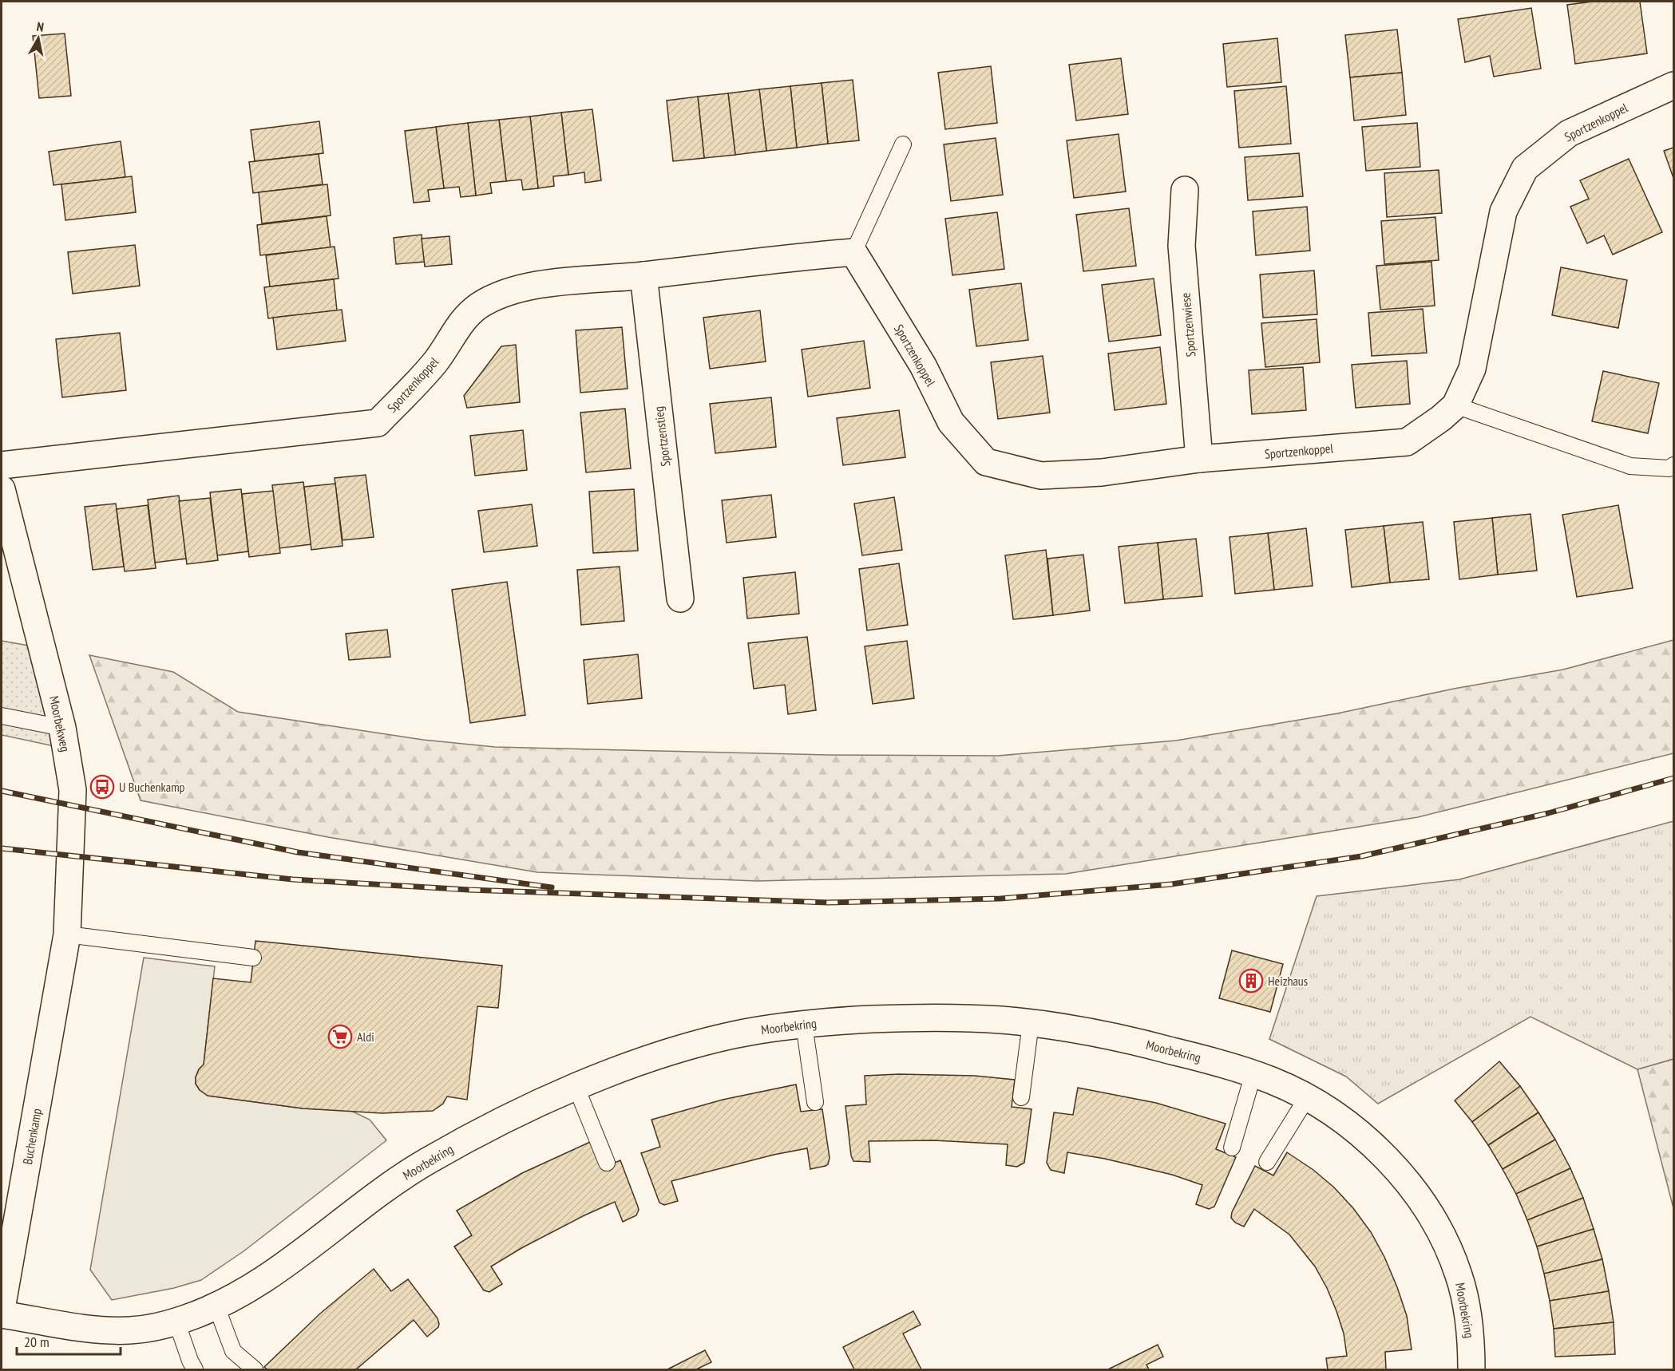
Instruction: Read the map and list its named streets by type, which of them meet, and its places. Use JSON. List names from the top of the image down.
{
  "streets": {
    "street": [
      "Sportzenkoppel",
      "Sportzenwiese",
      "Sportzenstieg",
      "Moorbekweg",
      "Moorbekring",
      "Buchenkamp"
    ]
  },
  "crossings": [
    ["Sportzenkoppel", "Sportzenwiese"],
    ["Sportzenkoppel", "Sportzenstieg"],
    ["Moorbekweg", "Buchenkamp"]
  ],
  "places": {
    "bus stop": ["U Buchenkamp"],
    "building": ["Heizhaus"],
    "supermarket": ["Aldi"]
  },
  "scale_bar": "20 m",
  "north": "top"
}
